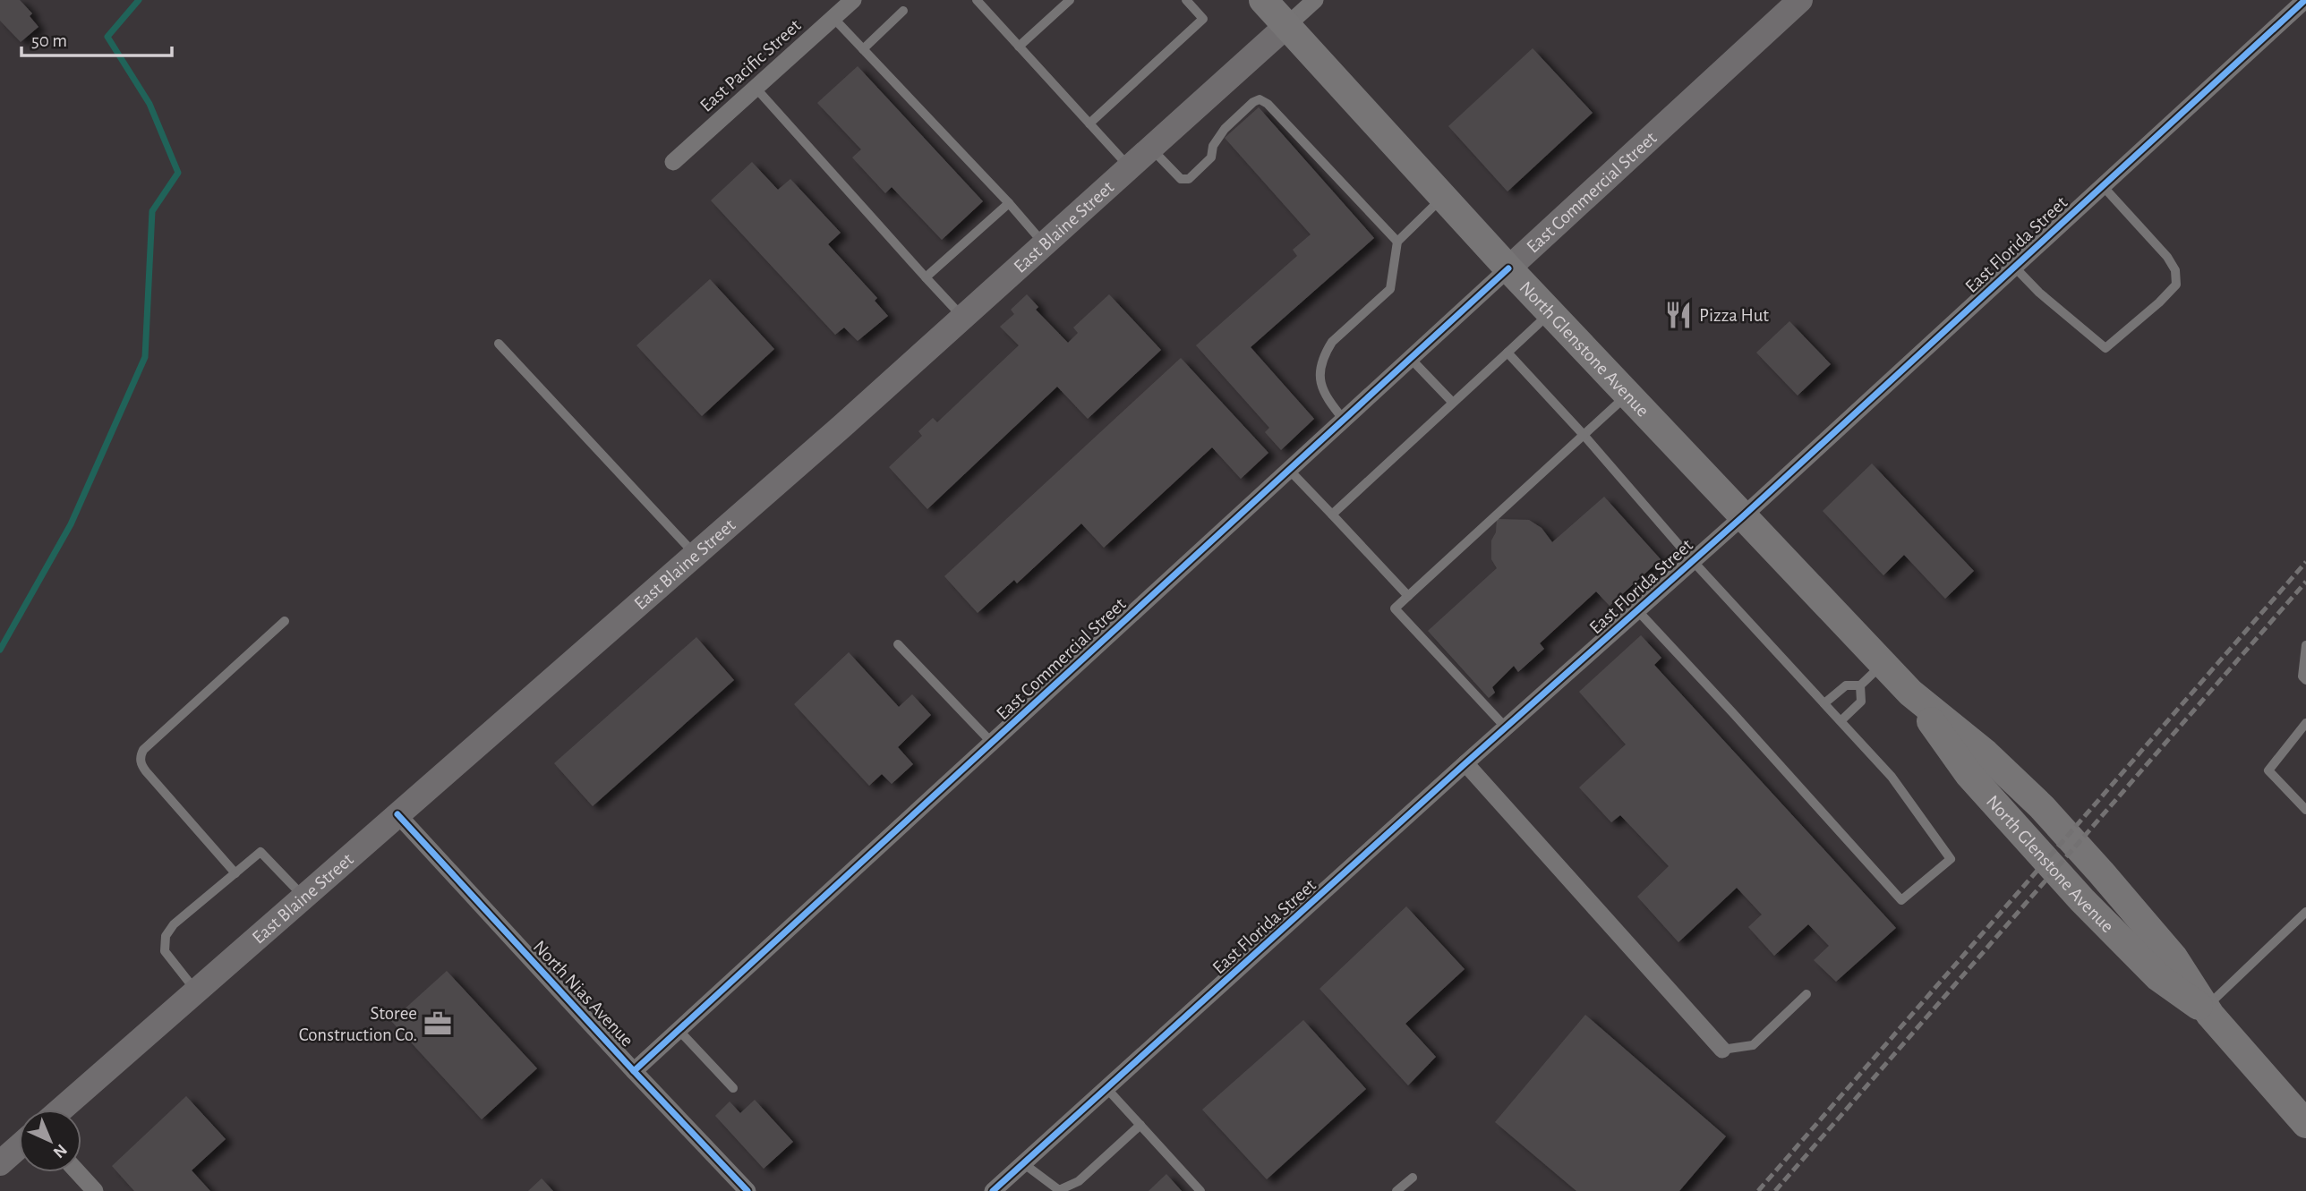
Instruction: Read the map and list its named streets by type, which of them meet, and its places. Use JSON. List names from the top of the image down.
{
  "streets": {
    "main road": ["North Glenstone Avenue"],
    "street": [
      "East Pacific Street",
      "East Commercial Street",
      "East Blaine Street",
      "East Florida Street",
      "North Nias Avenue"
    ]
  },
  "crossings": [
    ["East Commercial Street", "North Glenstone Avenue"],
    ["East Commercial Street", "North Nias Avenue"],
    ["East Blaine Street", "North Glenstone Avenue"],
    ["East Blaine Street", "North Nias Avenue"],
    ["East Florida Street", "North Glenstone Avenue"]
  ],
  "places": {
    "restaurant": ["Pizza Hut"],
    "office": ["Storee Construction Co."]
  },
  "scale_bar": "50 m",
  "north": "bottom right"
}
